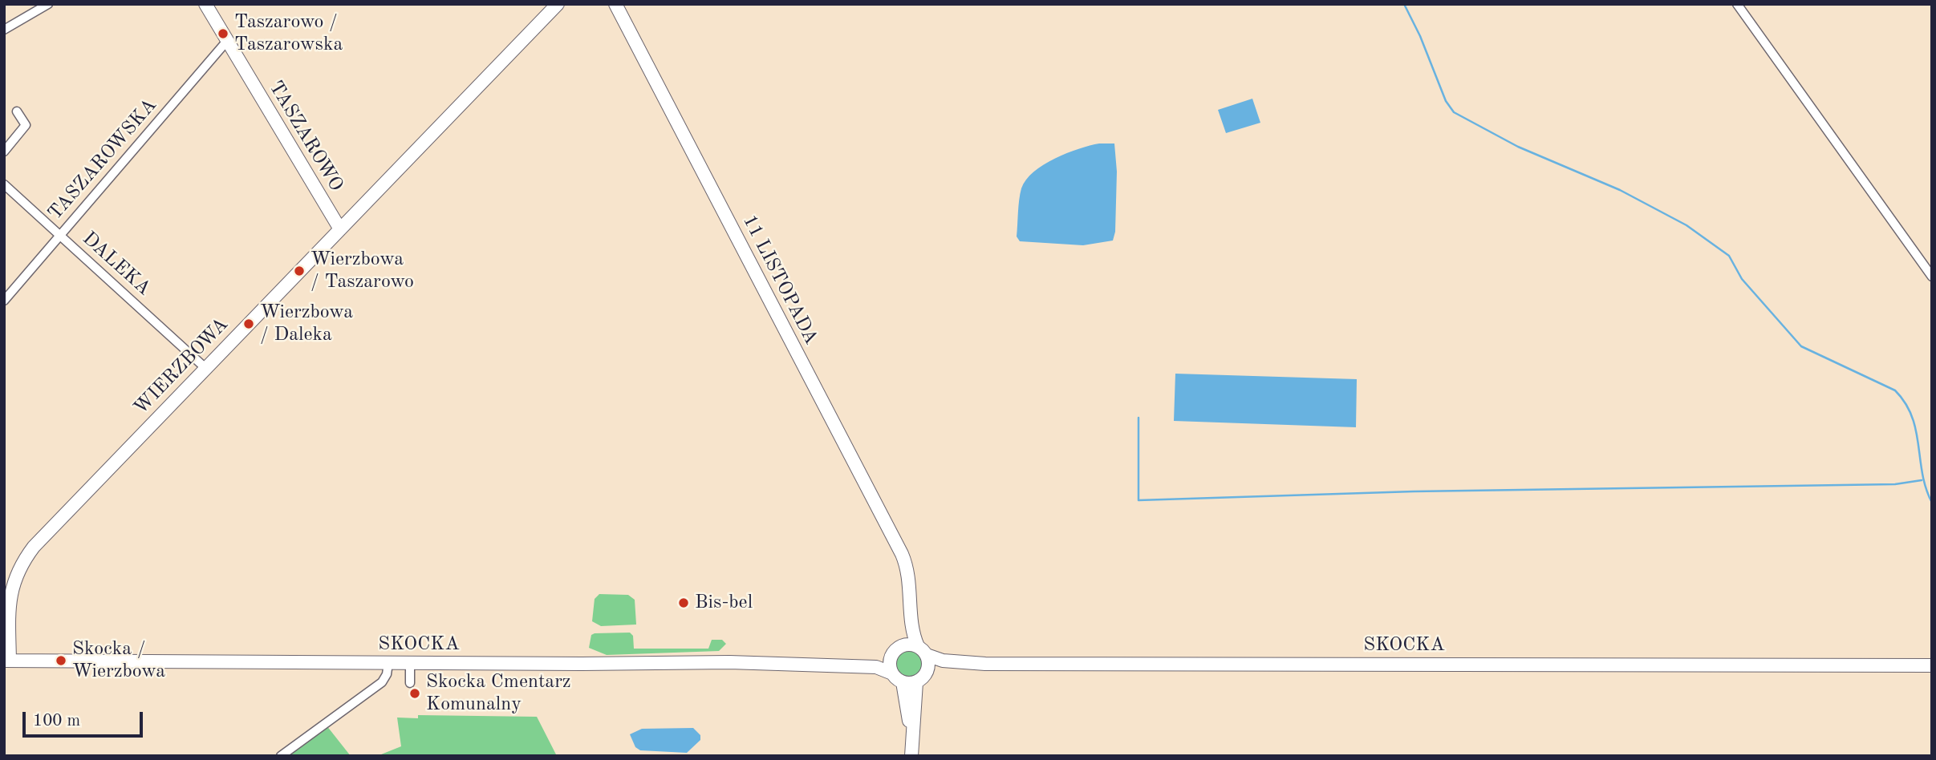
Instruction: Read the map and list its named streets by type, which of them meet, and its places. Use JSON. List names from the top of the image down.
{
  "streets": {
    "street": [
      "TASZAROWO",
      "TASZAROWSKA",
      "DALEKA",
      "11 LISTOPADA",
      "WIERZBOWA",
      "SKOCKA"
    ]
  },
  "crossings": [
    ["TASZAROWO", "TASZAROWSKA"],
    ["TASZAROWO", "WIERZBOWA"],
    ["TASZAROWSKA", "DALEKA"],
    ["DALEKA", "WIERZBOWA"],
    ["11 LISTOPADA", "SKOCKA"],
    ["WIERZBOWA", "SKOCKA"]
  ],
  "places": [
    "Taszarowo / Taszarowska",
    "Wierzbowa / Taszarowo",
    "Wierzbowa / Daleka",
    "Bis-bel",
    "Skocka / Wierzbowa",
    "Skocka Cmentarz Komunalny"
  ],
  "scale_bar": "100 m"
}
